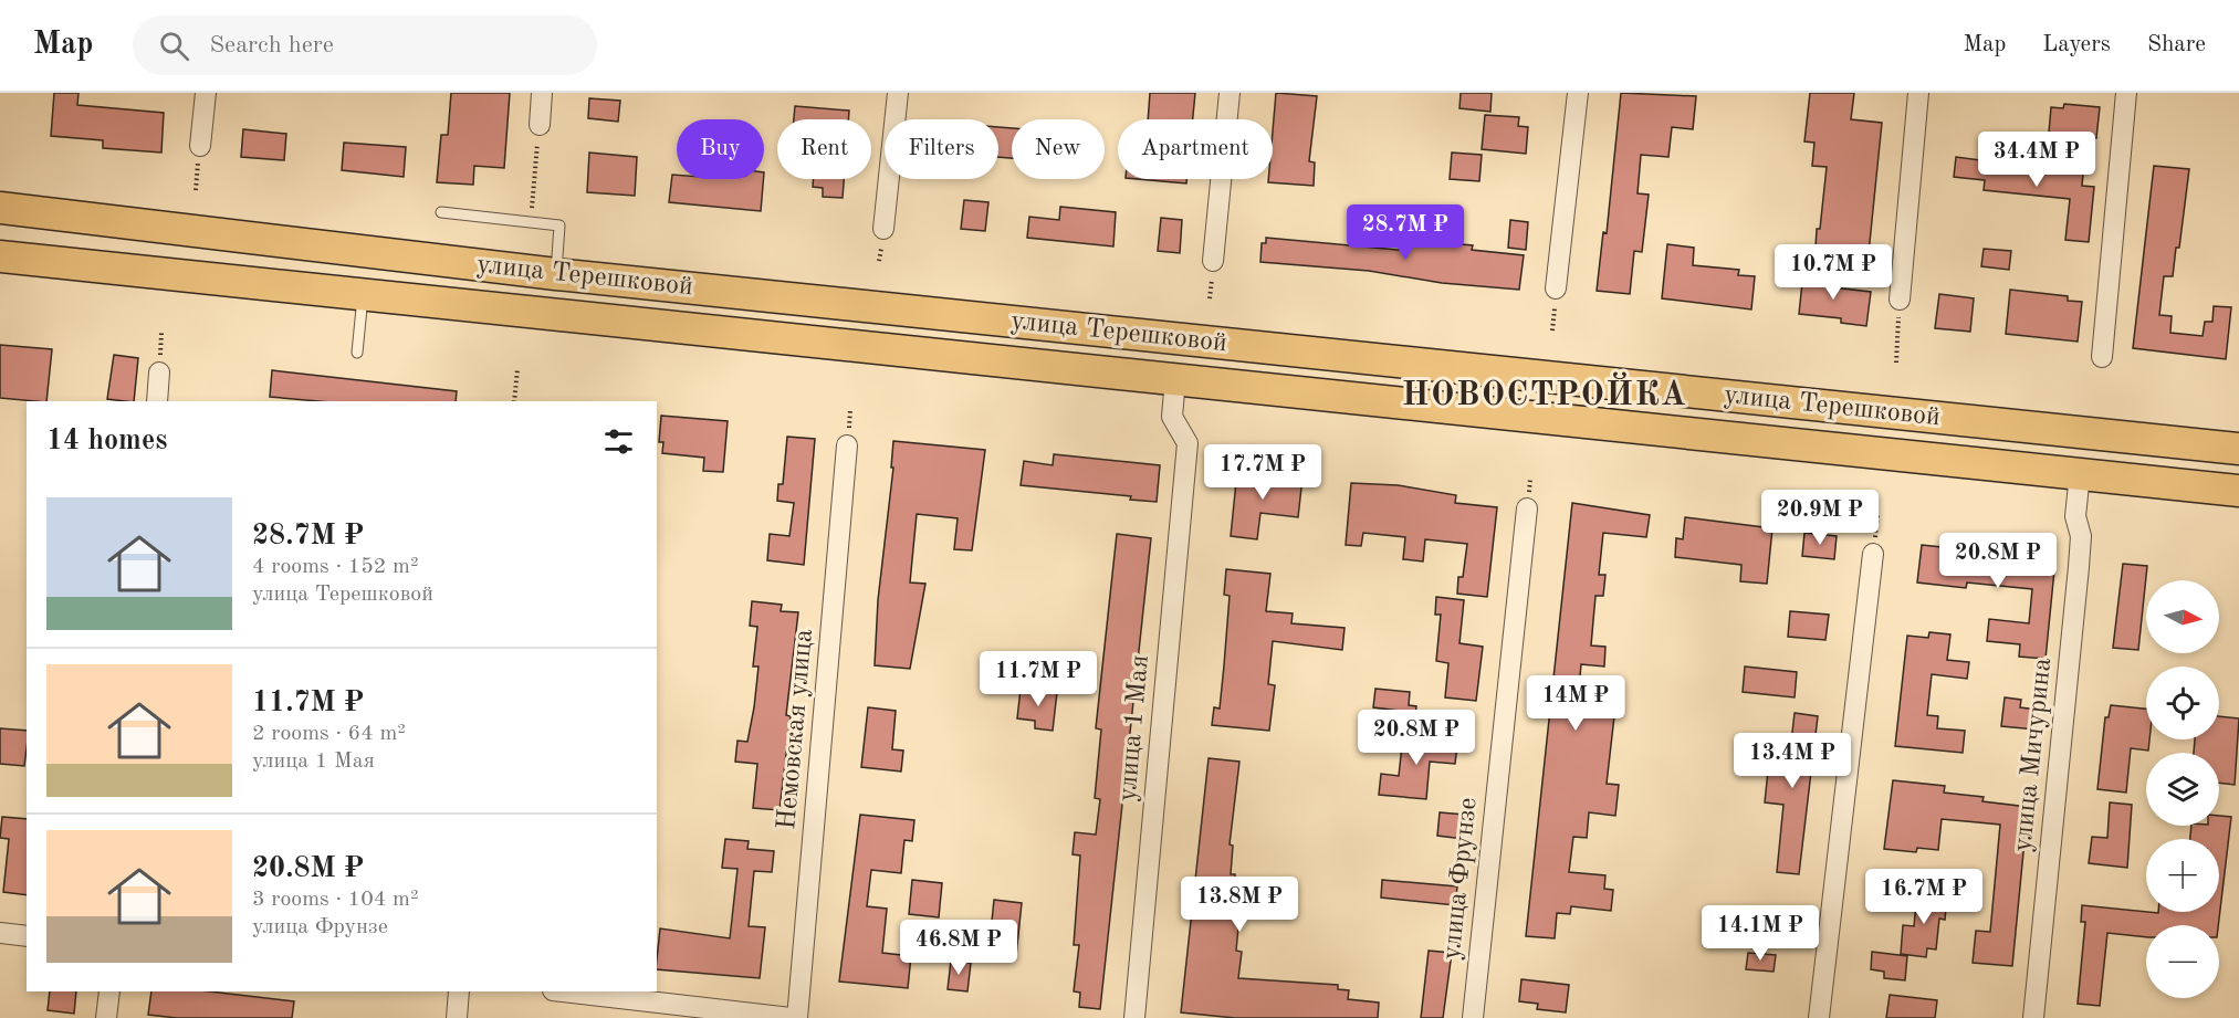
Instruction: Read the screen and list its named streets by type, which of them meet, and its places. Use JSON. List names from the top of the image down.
{
  "streets": {
    "main road": ["улица Терешковой"],
    "street": [
      "улица 1 Мая",
      "Немовская улица",
      "улица Мичурина",
      "улица Фрунзе"
    ]
  },
  "crossings": [
    ["улица Терешковой", "улица 1 Мая"],
    ["улица Терешковой", "улица Мичурина"]
  ],
  "districts": ["НОВОСТРОЙКА"],
  "north": "right",
  "page": {
    "header": "Map",
    "search": "Search here",
    "nav": ["Map", "Layers", "Share"],
    "chip": [
      "Buy",
      "Rent",
      "Filters",
      "New",
      "Apartment"
    ],
    "price": [
      "34.4M ₽",
      "28.7M ₽",
      "10.7M ₽",
      "17.7M ₽",
      "20.9M ₽",
      "20.8M ₽",
      "11.7M ₽",
      "14M ₽",
      "20.8M ₽",
      "13.4M ₽",
      "16.7M ₽",
      "13.8M ₽",
      "14.1M ₽",
      "46.8M ₽"
    ],
    "heading": "14 homes",
    "list": [
      {
        "name": "28.7M ₽",
        "note": "4 rooms · 152 m² · улица Терешковой"
      },
      {
        "name": "11.7M ₽",
        "note": "2 rooms · 64 m² · улица 1 Мая"
      },
      {
        "name": "20.8M ₽",
        "note": "3 rooms · 104 m² · улица Фрунзе"
      }
    ],
    "map_buttons": ["+", "−"]
  }
}
